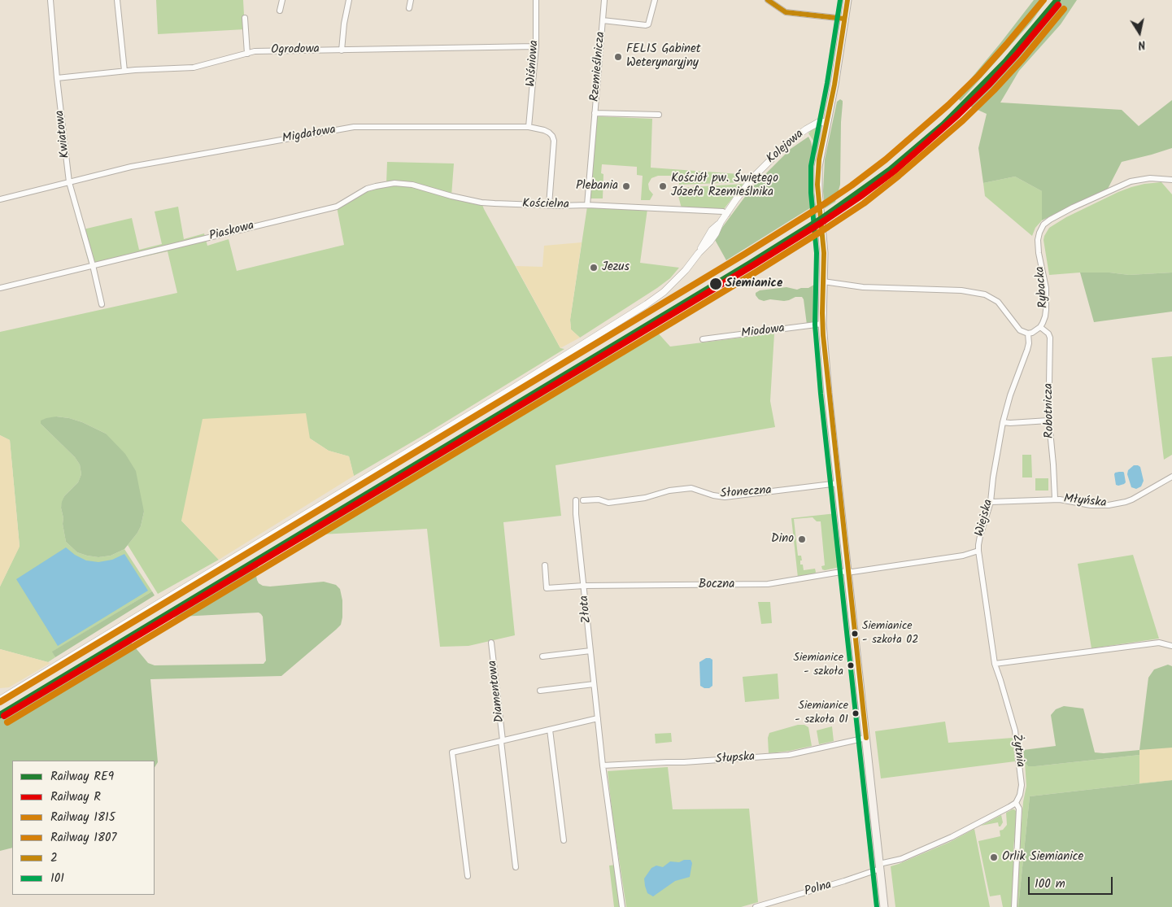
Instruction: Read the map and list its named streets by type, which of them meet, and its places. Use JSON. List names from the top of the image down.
{
  "streets": {
    "street": [
      "Ogrodowa",
      "Wiśniowa",
      "Rzemieślnicza",
      "Kwiatowa",
      "Migdałowa",
      "Kolejowa",
      "Kościelna",
      "Piaskowa",
      "Rybacka",
      "Miodowa",
      "Robotnicza",
      "Słoneczna",
      "Młyńska",
      "Wiejska",
      "Boczna",
      "Złota",
      "Diamentowa",
      "Żytnia",
      "Słupska",
      "Polna"
    ]
  },
  "crossings": [
    ["Ogrodowa", "Wiśniowa"],
    ["Ogrodowa", "Kwiatowa"],
    ["Wiśniowa", "Migdałowa"],
    ["Rzemieślnicza", "Kościelna"],
    ["Kwiatowa", "Migdałowa"],
    ["Kwiatowa", "Piaskowa"],
    ["Migdałowa", "Kościelna"],
    ["Kolejowa", "Kościelna"],
    ["Kościelna", "Piaskowa"],
    ["Rybacka", "Robotnicza"],
    ["Robotnicza", "Młyńska"],
    ["Młyńska", "Wiejska"],
    ["Wiejska", "Boczna"],
    ["Wiejska", "Żytnia"],
    ["Boczna", "Złota"],
    ["Złota", "Słupska"]
  ],
  "places": [
    "FELIS Gabinet Weterynaryjny",
    "Plebania",
    "Kościół pw. Świętego Józefa Rzemieślnika",
    "Jezus",
    "Siemianice",
    "Dino",
    "Siemianice - szkoła 02",
    "Siemianice - szkoła",
    "Siemianice - szkoła 01",
    "Orlik Siemianice"
  ],
  "lines": [
    "rail line RE9",
    "rail line 1815",
    "transit line 2",
    "transit line 101",
    "rail line R",
    "rail line 1807"
  ],
  "legend": [
    "Railway RE9",
    "Railway R",
    "Railway 1815",
    "Railway 1807",
    "2",
    "101"
  ],
  "scale_bar": "100 m",
  "north": "bottom"
}
